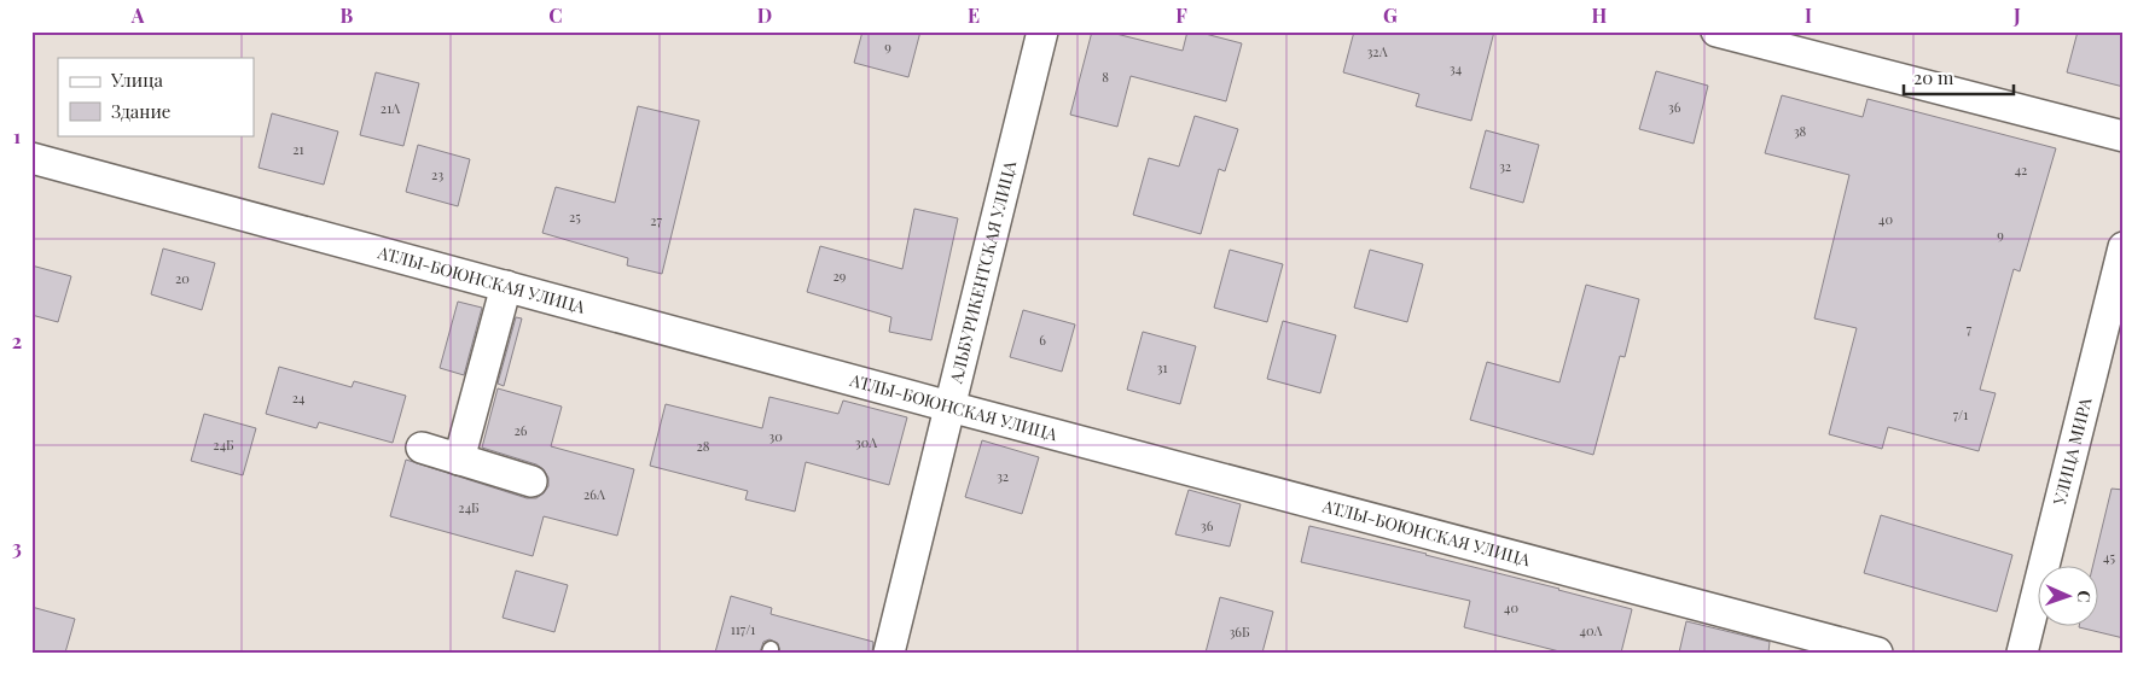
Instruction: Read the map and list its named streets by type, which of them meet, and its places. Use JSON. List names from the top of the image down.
{
  "streets": {
    "street": ["АЛЬБУРИКЕНТСКАЯ УЛИЦА", "АТЛЫ-БОЮНСКАЯ УЛИЦА", "УЛИЦА МИРА"]
  },
  "crossings": [
    ["АЛЬБУРИКЕНТСКАЯ УЛИЦА", "АТЛЫ-БОЮНСКАЯ УЛИЦА"]
  ],
  "house_numbers": [
    "9",
    "32А",
    "34",
    "8",
    "36",
    "21А",
    "38",
    "21",
    "32",
    "42",
    "23",
    "25",
    "40",
    "27",
    "9",
    "29",
    "20",
    "7",
    "6",
    "31",
    "24",
    "7/1",
    "26",
    "30",
    "30А",
    "24Б",
    "28",
    "32",
    "26А",
    "24Б",
    "36",
    "45",
    "40",
    "117/1",
    "40А",
    "36Б"
  ],
  "legend": ["Улица", "Здание"],
  "scale_bar": "20 m",
  "north": "right",
  "grid": {
    "columns": [
      "A",
      "B",
      "C",
      "D",
      "E",
      "F",
      "G",
      "H",
      "I",
      "J"
    ],
    "rows": ["1", "2", "3"]
  }
}
